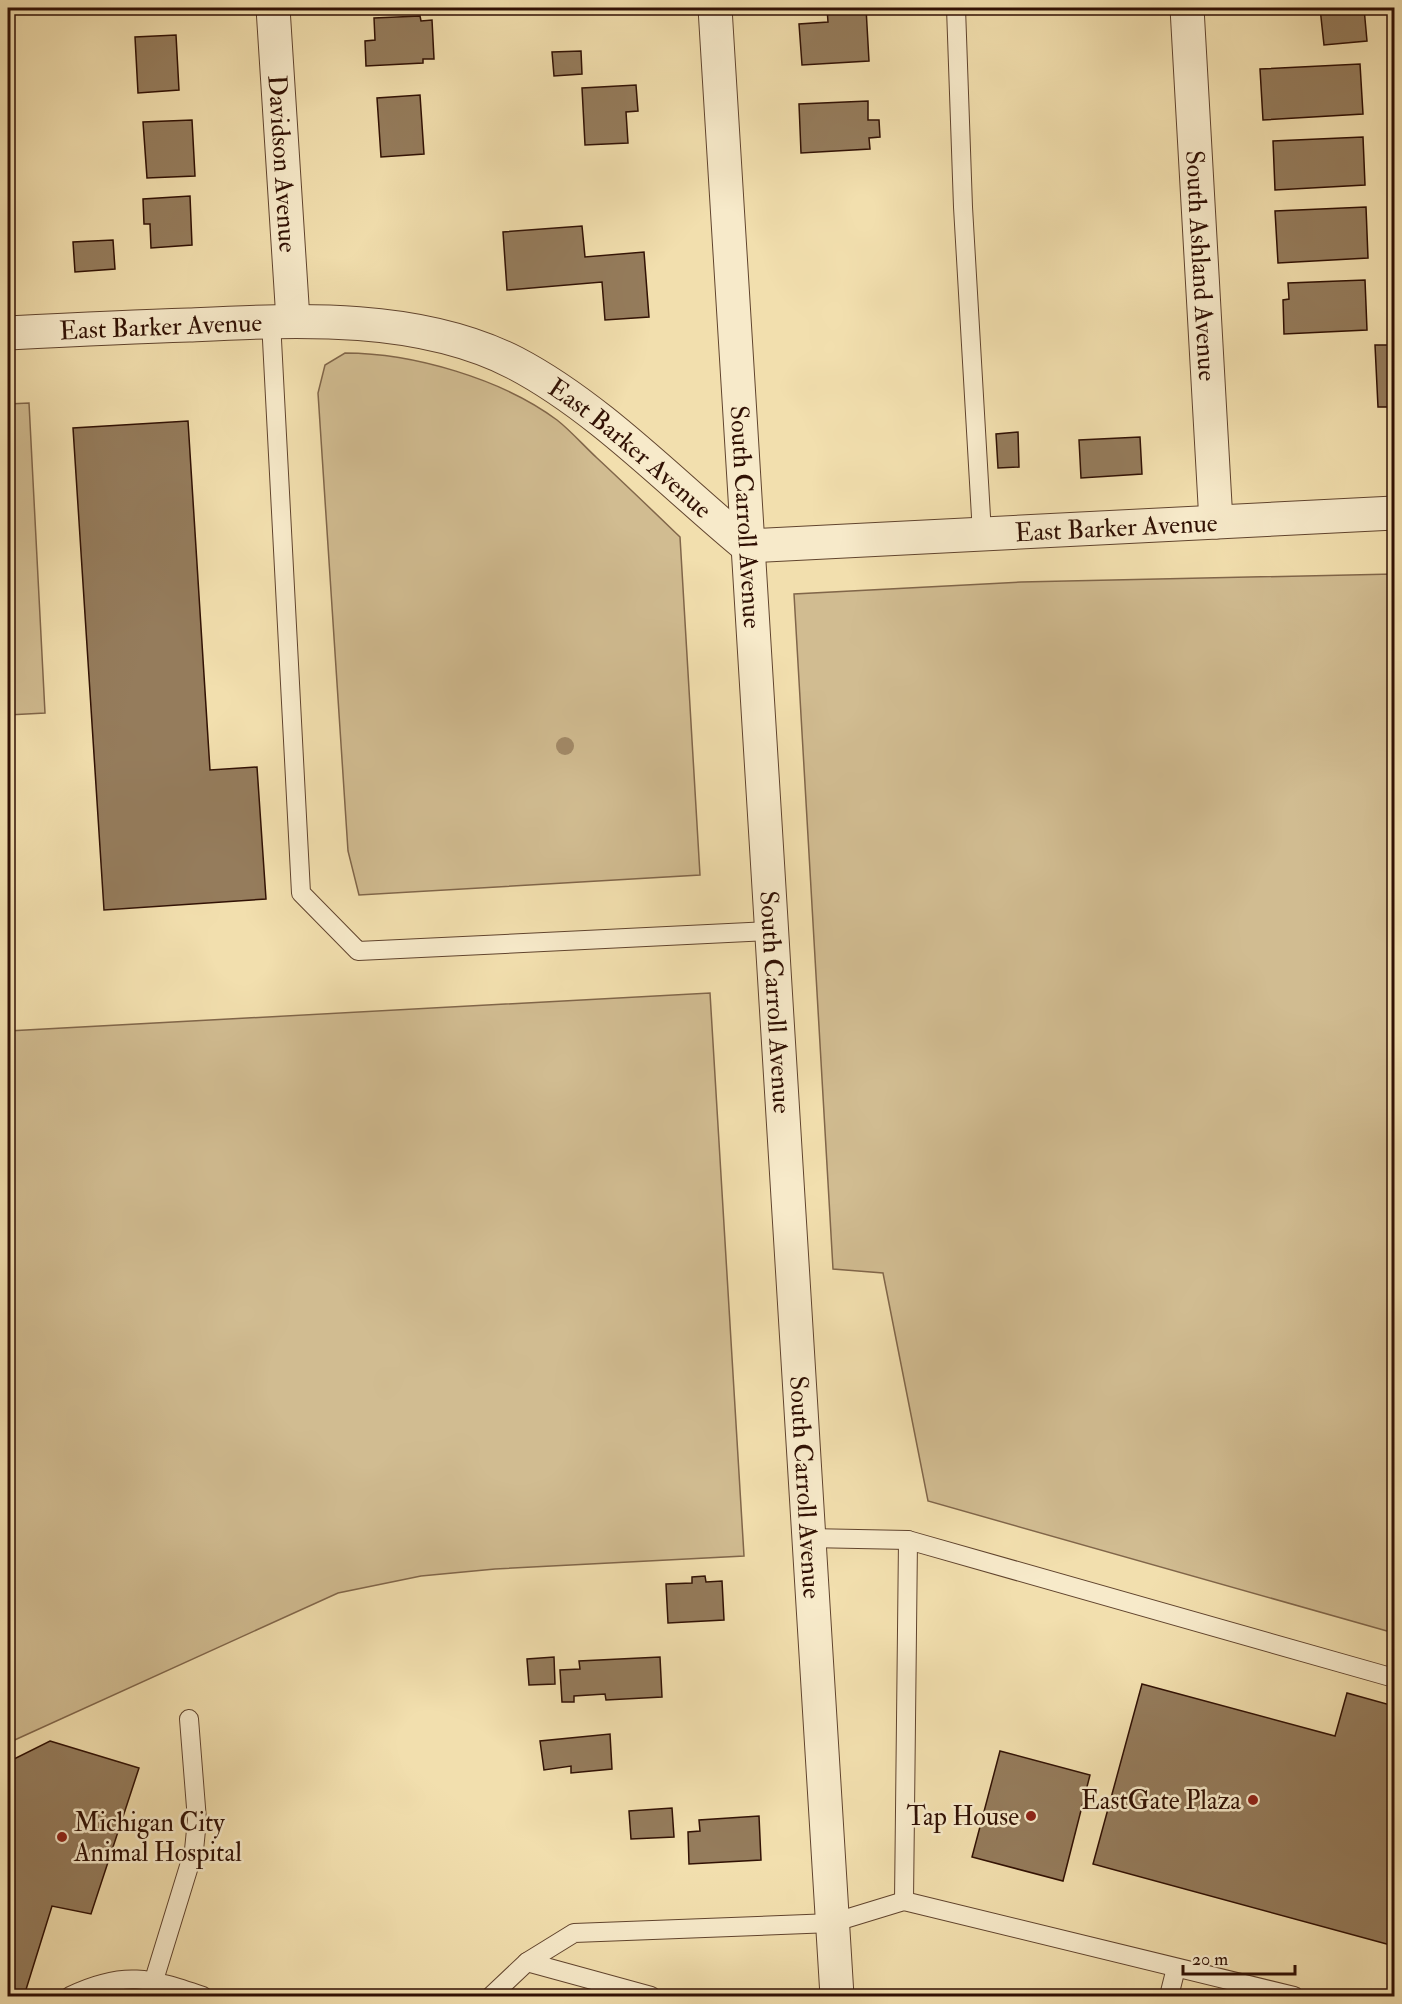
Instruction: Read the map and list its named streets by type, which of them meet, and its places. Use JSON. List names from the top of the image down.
{
  "streets": {
    "street": [
      "Davidson Avenue",
      "South Ashland Avenue",
      "East Barker Avenue",
      "South Carroll Avenue"
    ]
  },
  "crossings": [
    ["Davidson Avenue", "East Barker Avenue"],
    ["South Ashland Avenue", "East Barker Avenue"],
    ["East Barker Avenue", "South Carroll Avenue"]
  ],
  "places": ["EastGate Plaza", "Tap House", "Michigan City Animal Hospital"],
  "scale_bar": "20 m"
}
